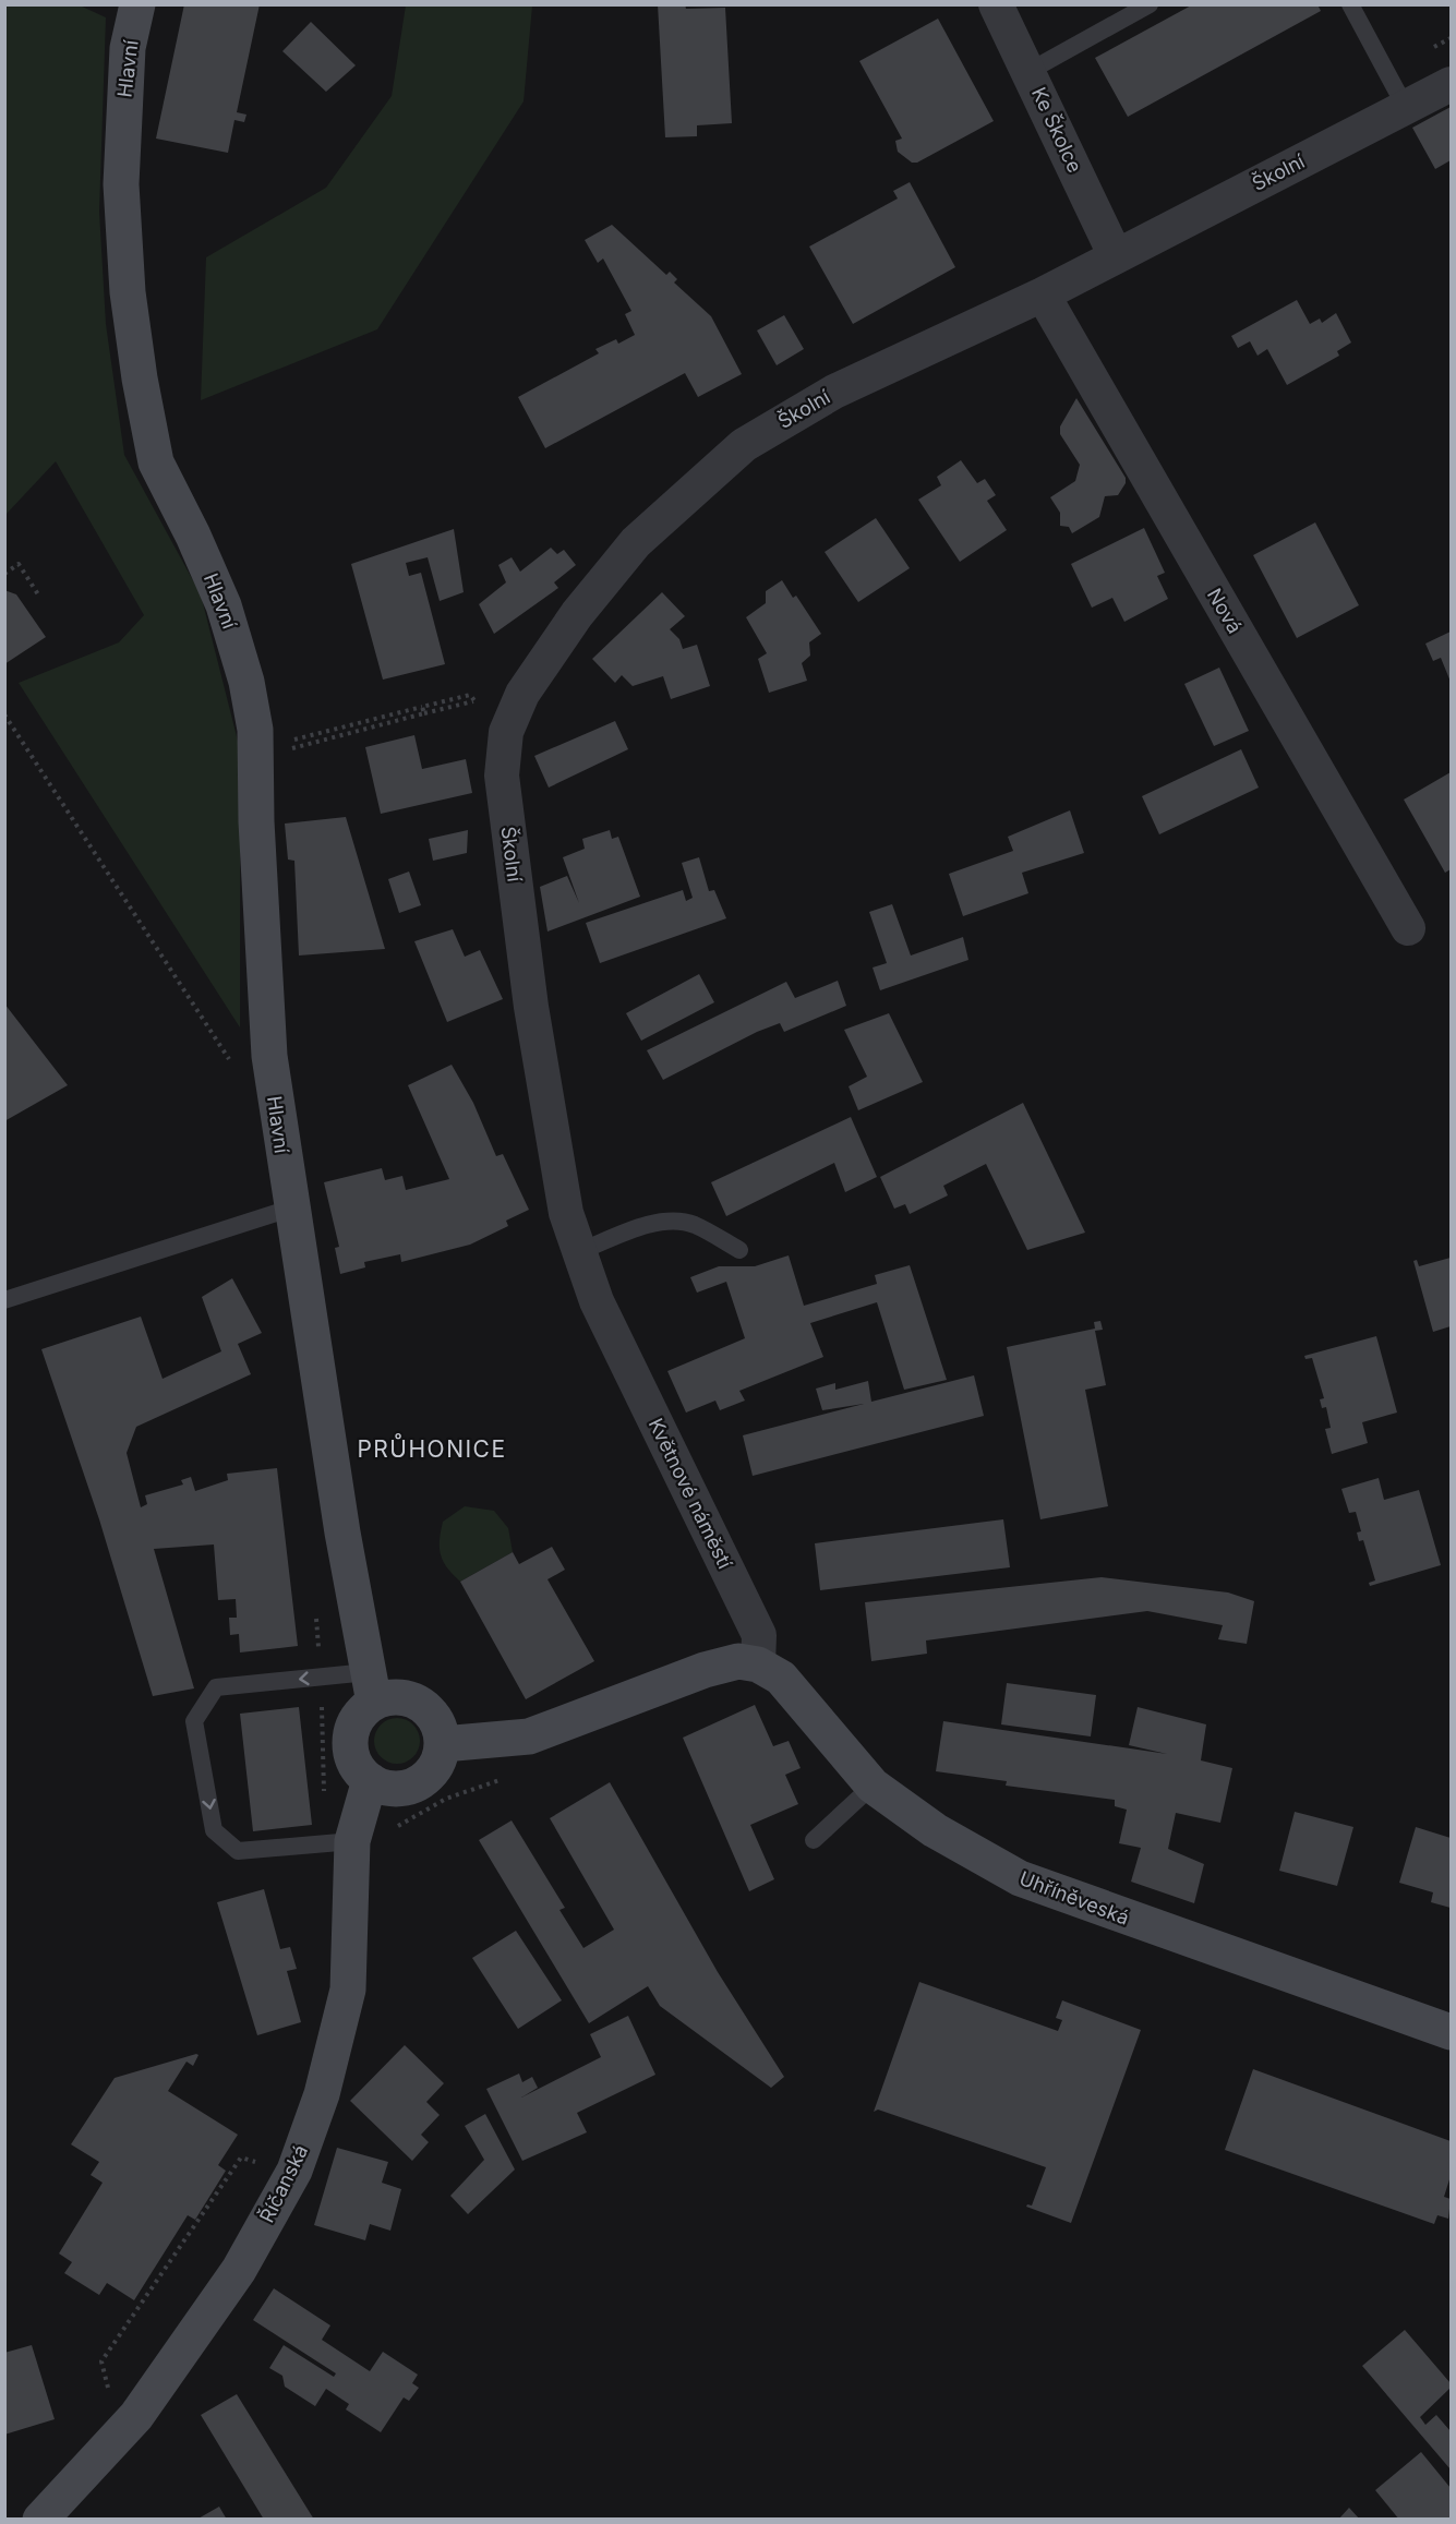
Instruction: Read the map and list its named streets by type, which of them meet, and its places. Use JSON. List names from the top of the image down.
{
  "streets": {
    "street": [
      "Hlavní",
      "Ke Školce",
      "Školní",
      "Nová",
      "Květnové náměstí",
      "Uhříněveská",
      "Říčanská"
    ]
  },
  "crossings": [
    ["Ke Školce", "Školní"],
    ["Školní", "Nová"],
    ["Školní", "Květnové náměstí"],
    ["Květnové náměstí", "Uhříněveská"]
  ],
  "districts": ["PRŮHONICE"]
}
